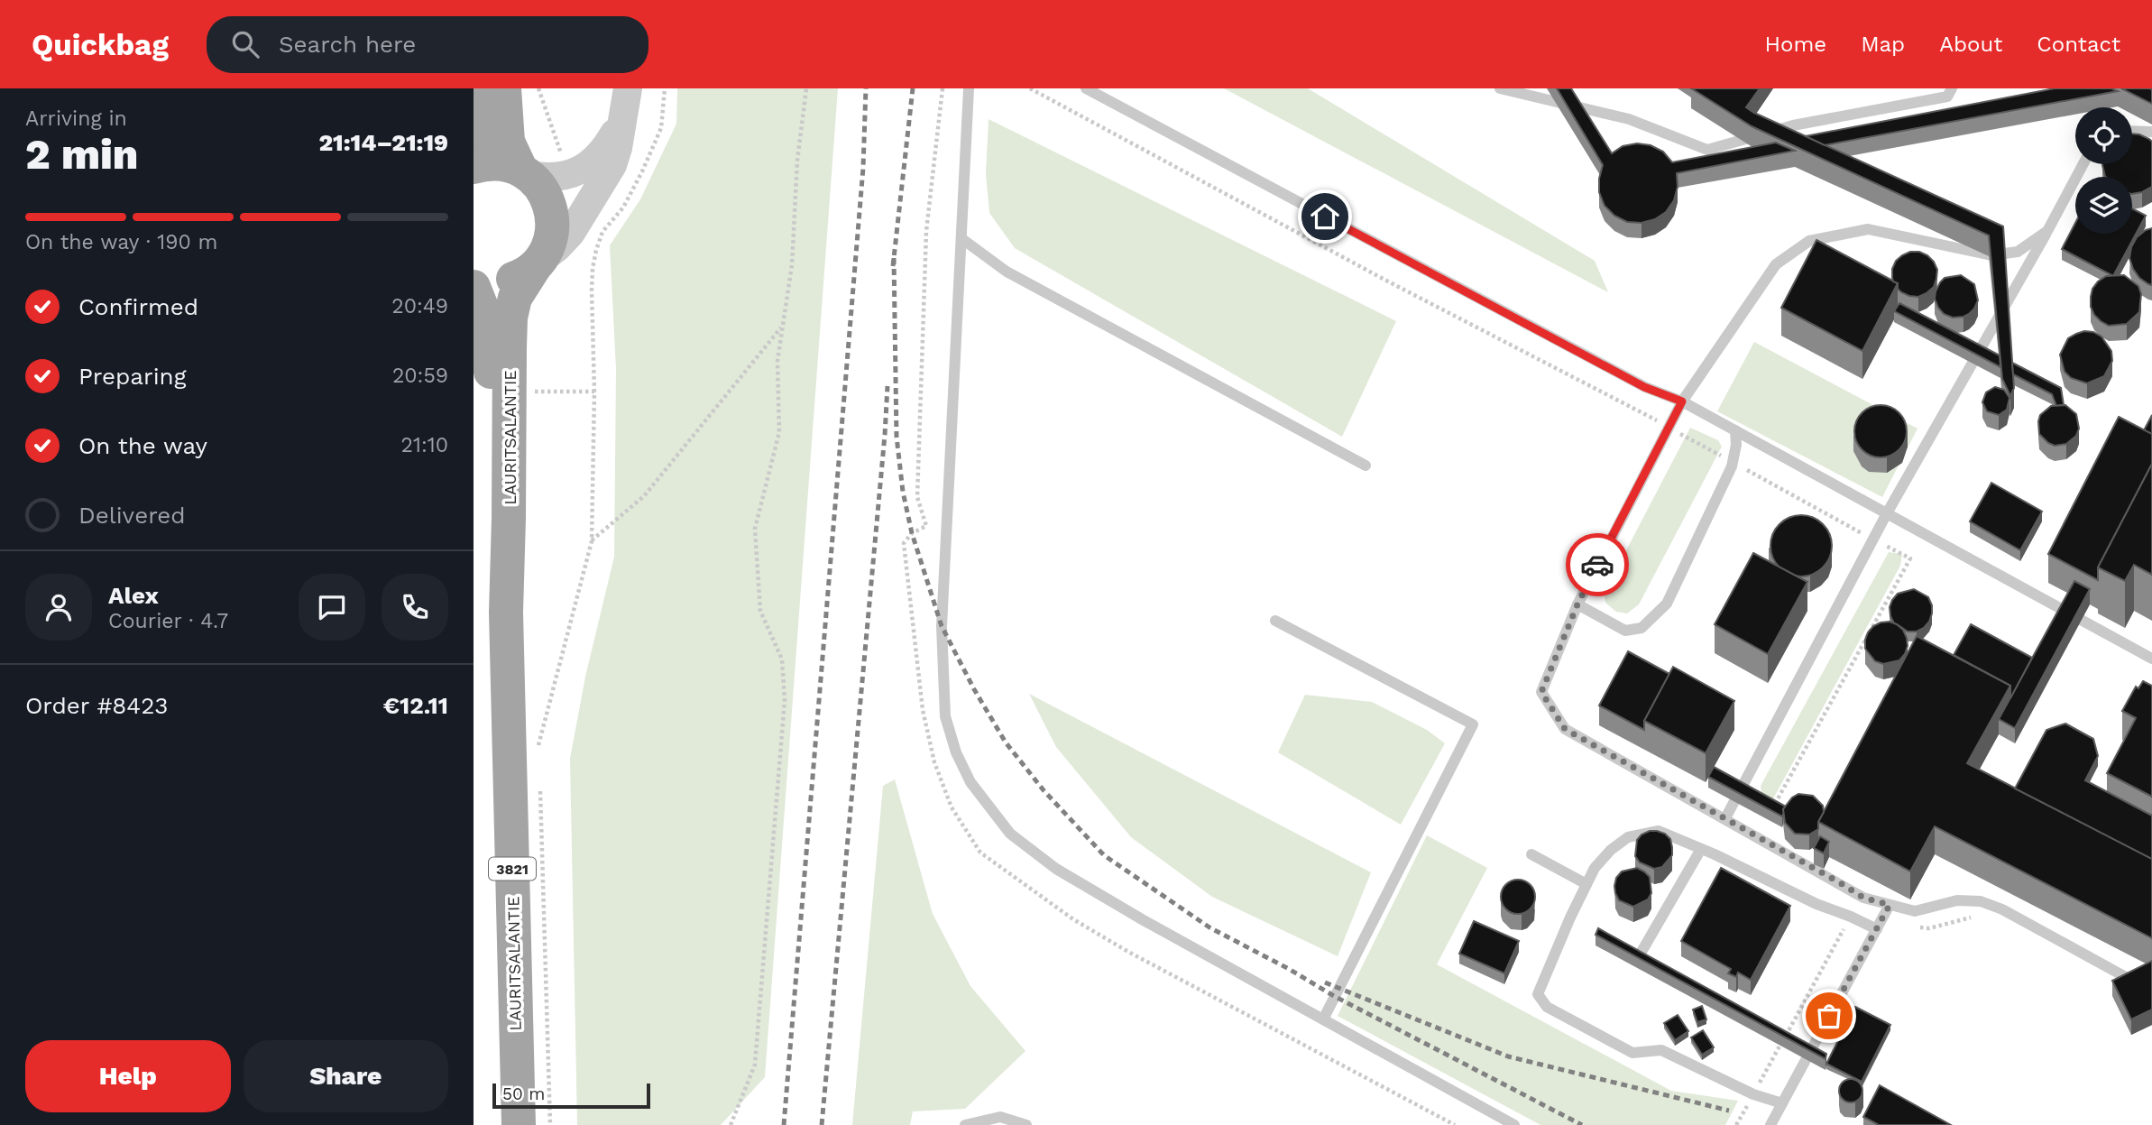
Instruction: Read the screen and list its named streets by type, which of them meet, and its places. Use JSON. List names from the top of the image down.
{
  "streets": {
    "main road": ["LAURITSALANTIE", "3821"]
  },
  "scale_bar": "50 m",
  "page": {
    "header": "Quickbag",
    "search": "Search here",
    "nav": [
      "Home",
      "Map",
      "About",
      "Contact"
    ],
    "heading": ["2 min", "Arriving in", "21:14–21:19"],
    "panel": [
      "Alex",
      "Courier · 4.7",
      "Order #8423",
      "€12.11"
    ],
    "bar": "On the way · 190 m",
    "list": [
      ["Confirmed", "20:49"],
      ["Preparing", "20:59"],
      ["On the way", "21:10"],
      "Delivered"
    ],
    "buttons": ["Help", "Share"],
    "scale": "50 m"
  }
}
